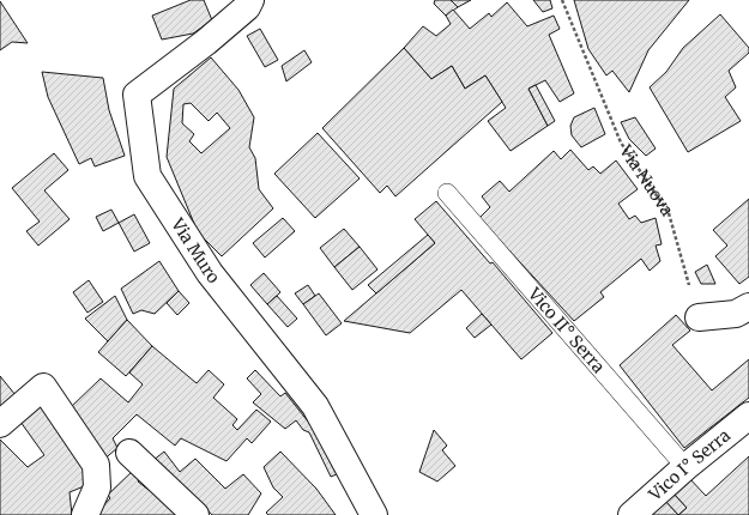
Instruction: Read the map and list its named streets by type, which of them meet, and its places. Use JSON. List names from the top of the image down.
{
  "streets": {
    "street": ["Via Muro", "Vico I° Serra"],
    "lane": ["Vico II° Serra"],
    "path": ["Via Nuova"]
  },
  "crossings": [
    ["Vico II° Serra", "Vico I° Serra"]
  ]
}
